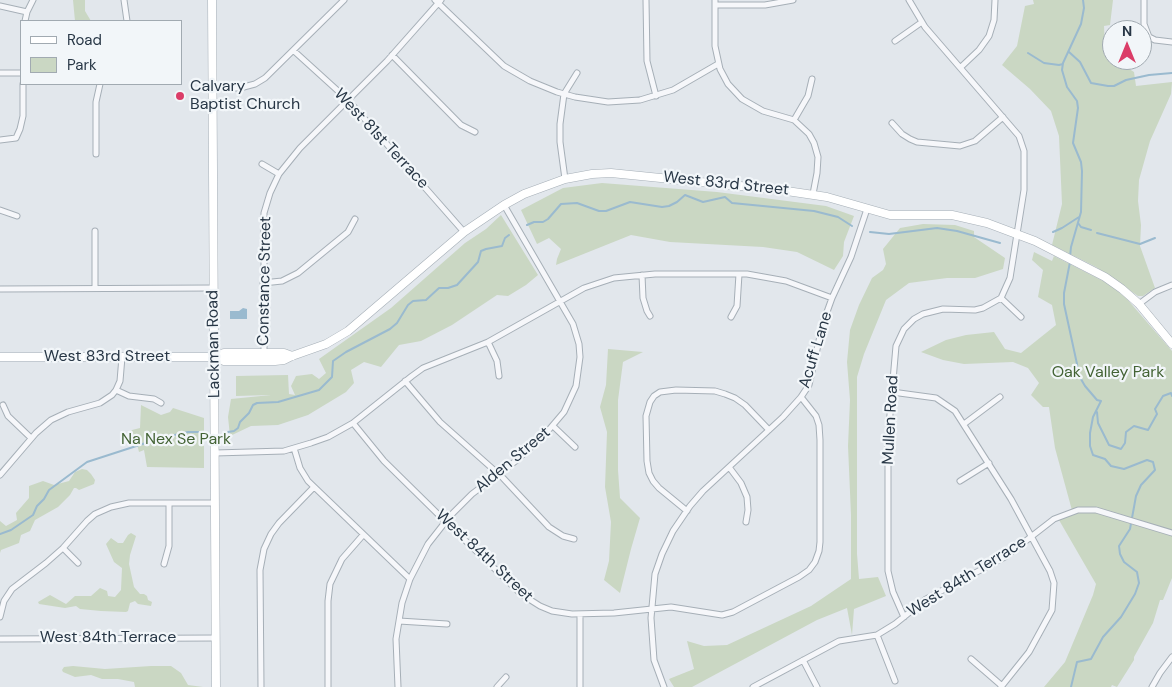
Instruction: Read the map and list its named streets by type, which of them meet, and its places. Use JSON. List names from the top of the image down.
{
  "streets": {
    "street": [
      "West 81st Terrace",
      "West 83rd Street",
      "Constance Street",
      "Lackman Road",
      "Acuff Lane",
      "Mullen Road",
      "Alden Street",
      "West 84th Street",
      "West 84th Terrace"
    ]
  },
  "crossings": [
    ["West 81st Terrace", "West 83rd Street"],
    ["West 81st Terrace", "Constance Street"],
    ["West 83rd Street", "Constance Street"],
    ["West 83rd Street", "Lackman Road"],
    ["West 83rd Street", "Acuff Lane"],
    ["West 83rd Street", "Alden Street"],
    ["Lackman Road", "West 84th Terrace"],
    ["Acuff Lane", "West 84th Street"],
    ["Mullen Road", "West 84th Terrace"],
    ["Alden Street", "West 84th Street"]
  ],
  "parks": ["Oak Valley Park", "Na Nex Se Park"],
  "places": ["Calvary Baptist Church"],
  "legend": ["Road", "Park"],
  "north": "top"
}
